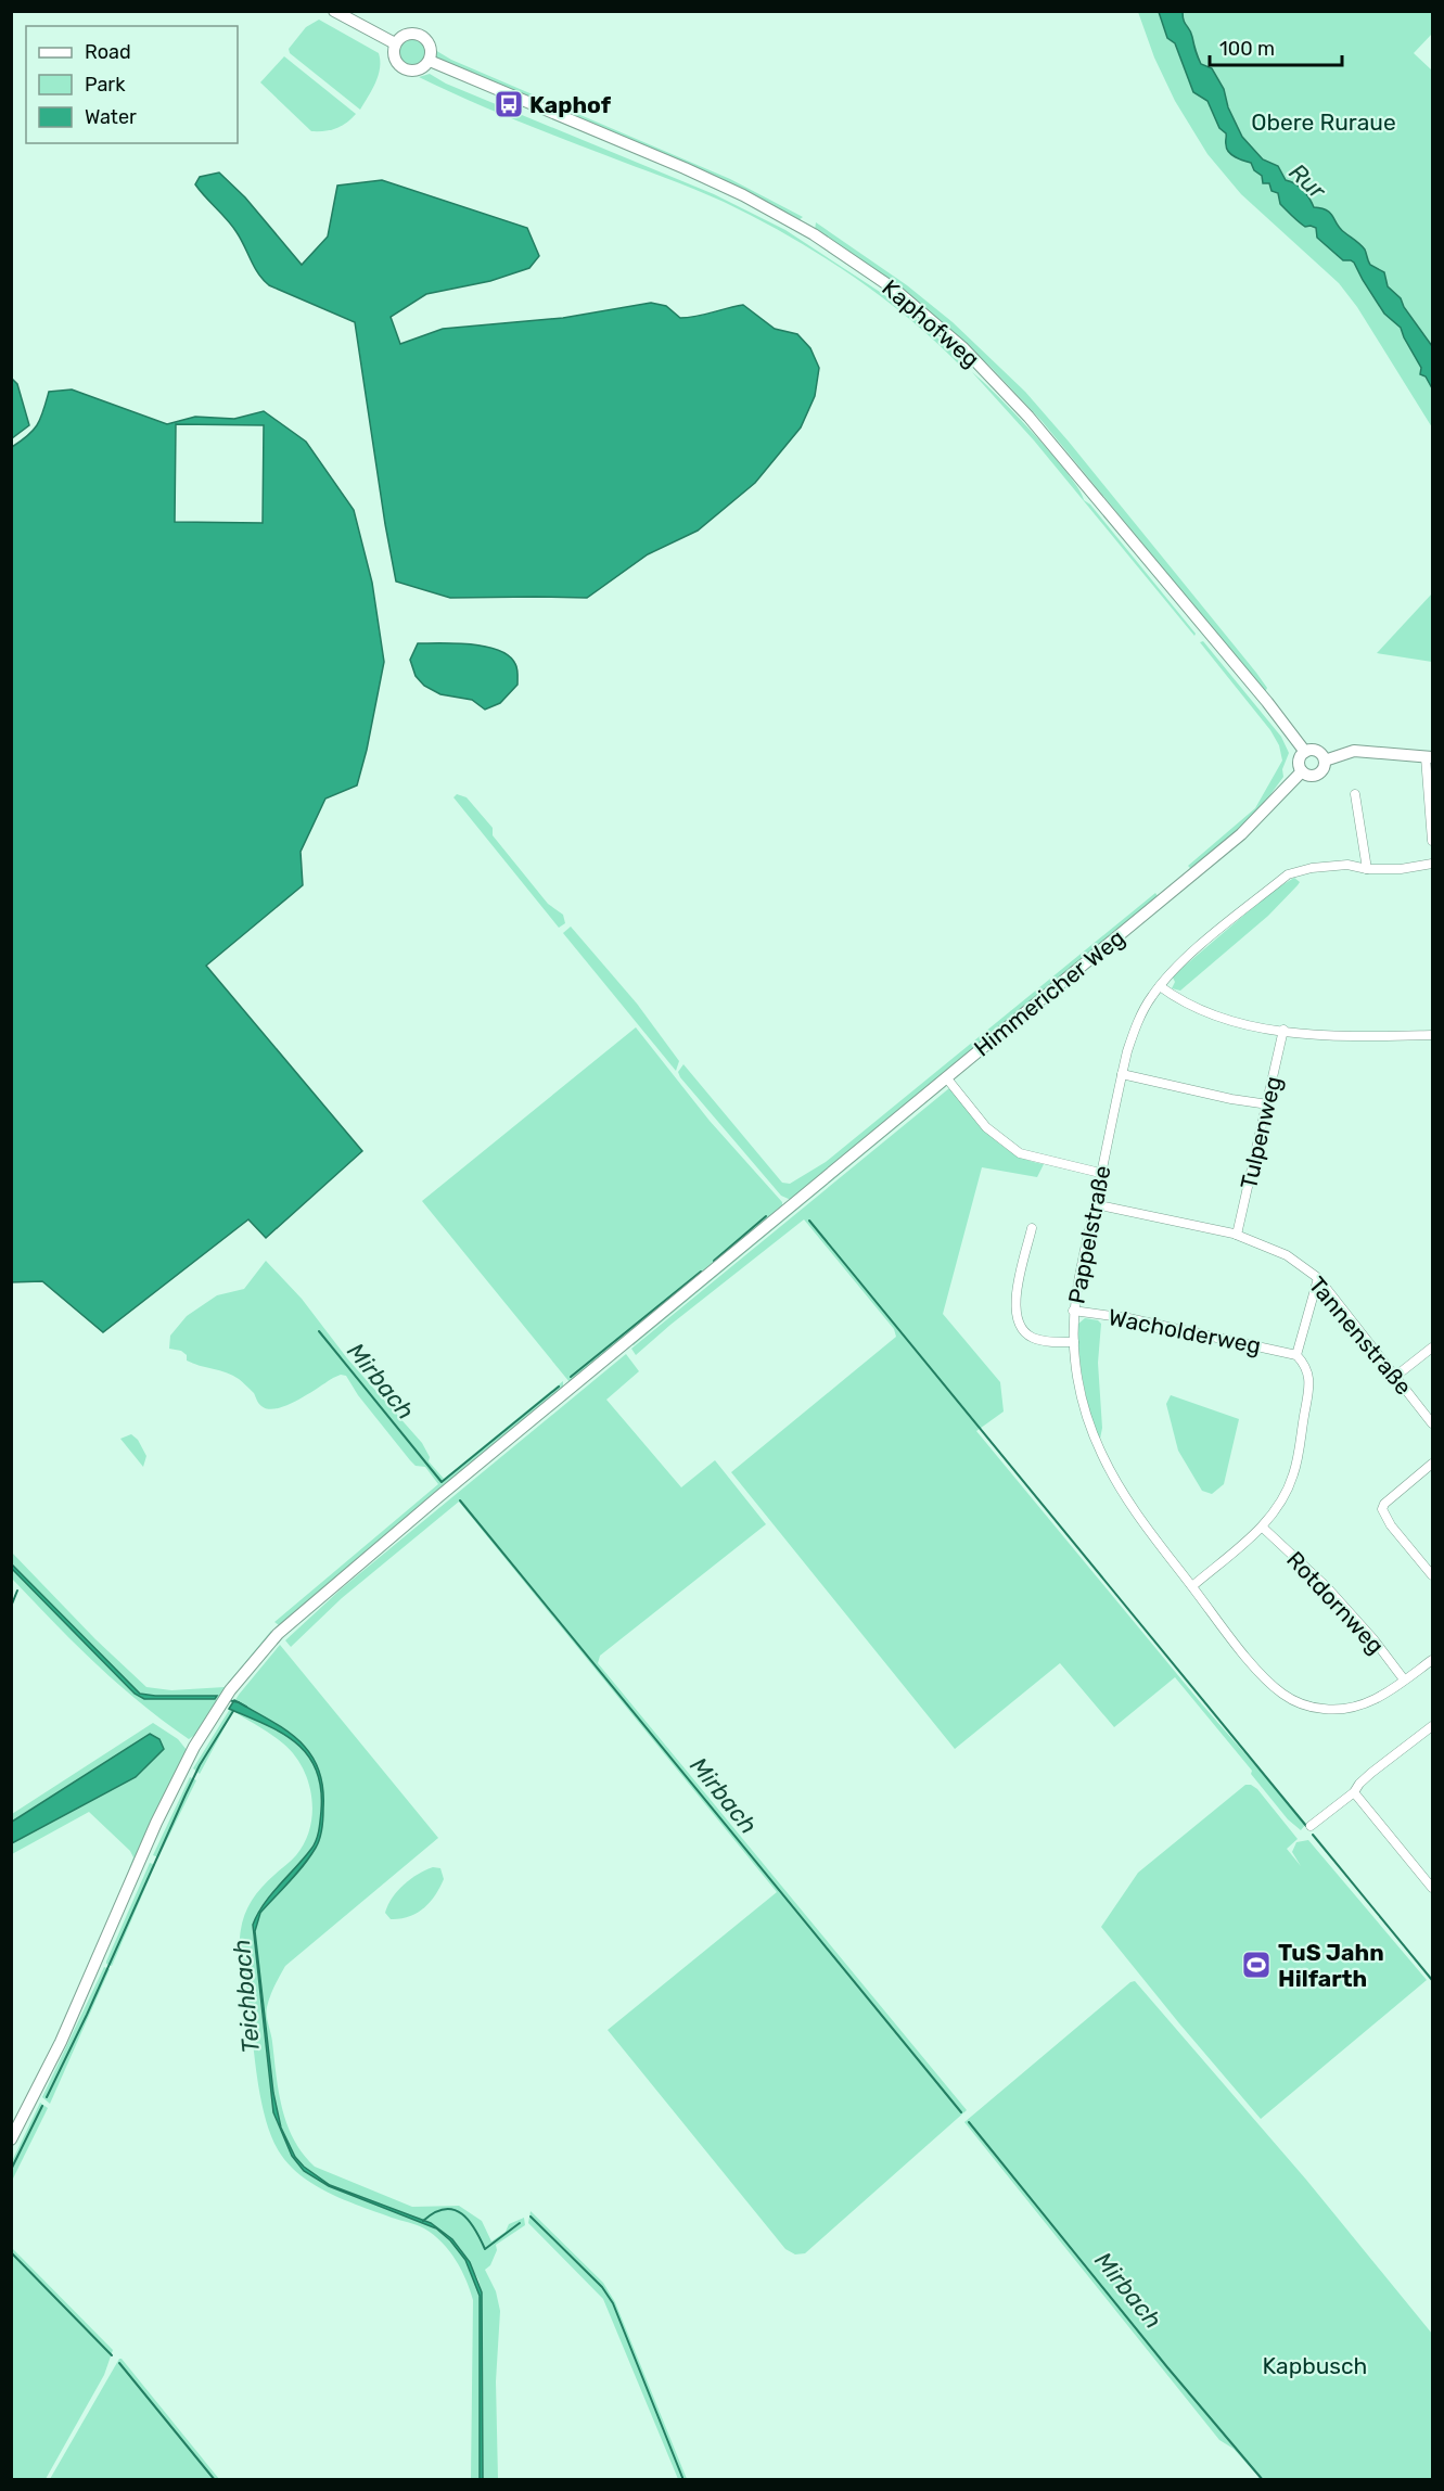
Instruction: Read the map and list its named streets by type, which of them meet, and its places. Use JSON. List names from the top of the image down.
{
  "streets": {
    "street": [
      "Kaphofweg",
      "Himmericher Weg",
      "Tulpenweg",
      "Pappelstraße",
      "Wacholderweg",
      "Tannenstraße",
      "Rotdornweg"
    ]
  },
  "crossings": [
    ["Kaphofweg", "Himmericher Weg"],
    ["Tulpenweg", "Tannenstraße"],
    ["Pappelstraße", "Wacholderweg"],
    ["Pappelstraße", "Tannenstraße"],
    ["Pappelstraße", "Rotdornweg"]
  ],
  "water": ["Rur", "Mirbach", "Teichbach"],
  "parks": ["Obere Ruraue", "Kapbusch"],
  "places": {
    "bus stop": ["Kaphof"],
    "sports": ["TuS Jahn Hilfarth"]
  },
  "legend": ["Road", "Park", "Water"],
  "scale_bar": "100 m"
}
